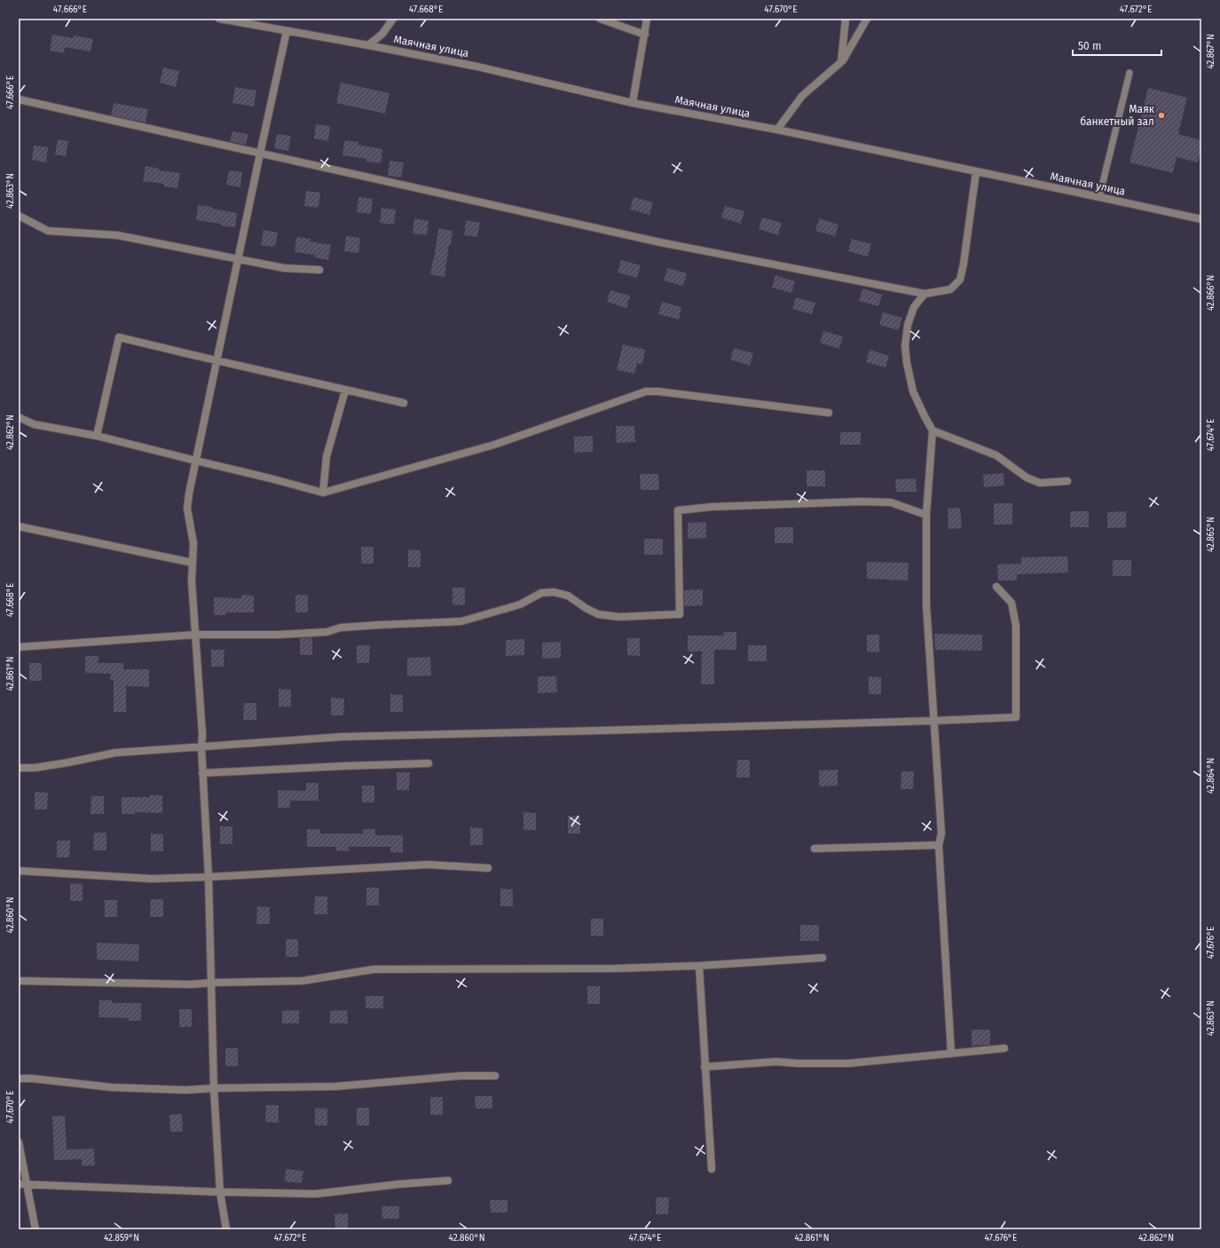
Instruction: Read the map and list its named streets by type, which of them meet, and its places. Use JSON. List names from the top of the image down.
{
  "streets": {
    "street": ["Маячная улица"]
  },
  "places": ["Маяк банкетный зал"],
  "scale_bar": "50 m",
  "coordinates": [
    "47.666°E",
    "47.668°E",
    "47.670°E",
    "47.672°E",
    "42.867°N",
    "42.863°N",
    "42.866°N",
    "42.862°N",
    "47.674°E",
    "42.865°N",
    "42.861°N",
    "42.864°N",
    "42.860°N",
    "47.676°E",
    "42.859°N"
  ]
}
